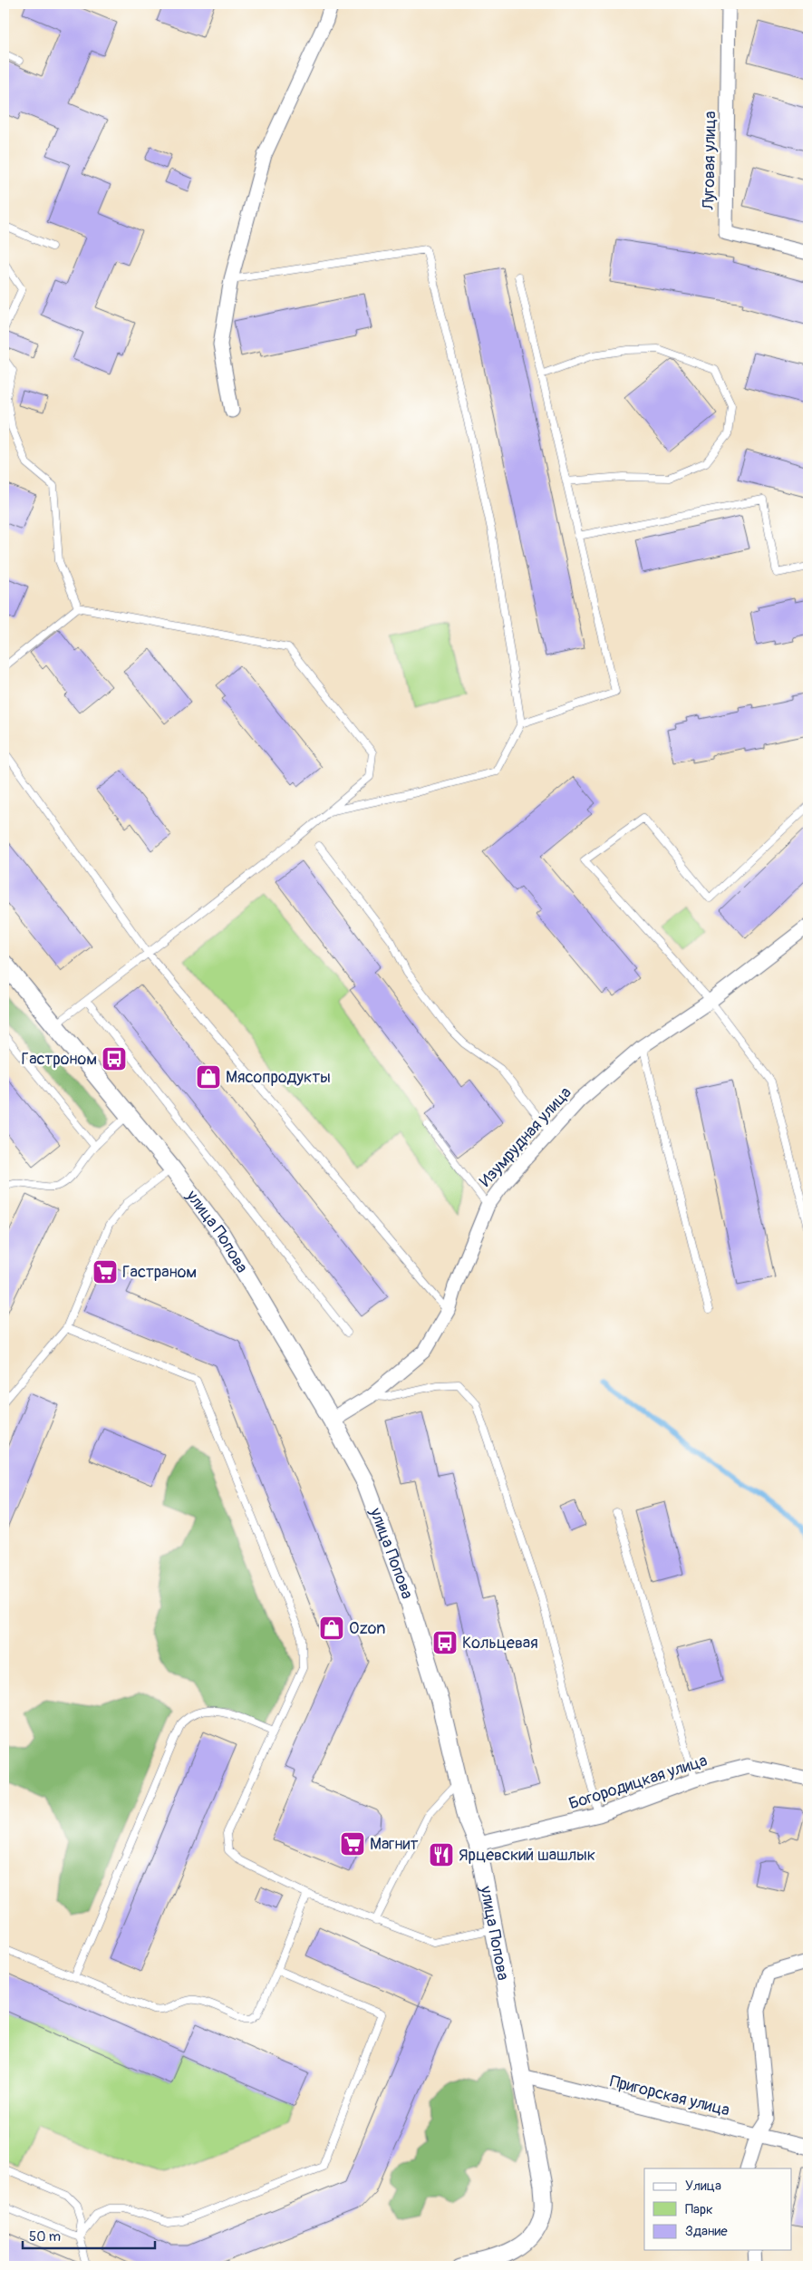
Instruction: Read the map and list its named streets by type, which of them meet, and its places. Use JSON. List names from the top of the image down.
{
  "streets": {
    "street": [
      "Луговая улица",
      "Изумрудная улица",
      "улица Попова",
      "Богородицкая улица",
      "Пригорская улица"
    ]
  },
  "crossings": [
    ["Изумрудная улица", "улица Попова"],
    ["улица Попова", "Богородицкая улица"],
    ["улица Попова", "Пригорская улица"]
  ],
  "places": {
    "bus stop": ["Гастроном", "Кольцевая"],
    "shop": ["Мясопродукты", "Ozon"],
    "supermarket": ["Гастраном", "Магнит"],
    "restaurant": ["Ярцевский шашлык"]
  },
  "legend": ["Улица", "Парк", "Здание"],
  "scale_bar": "50 m"
}
